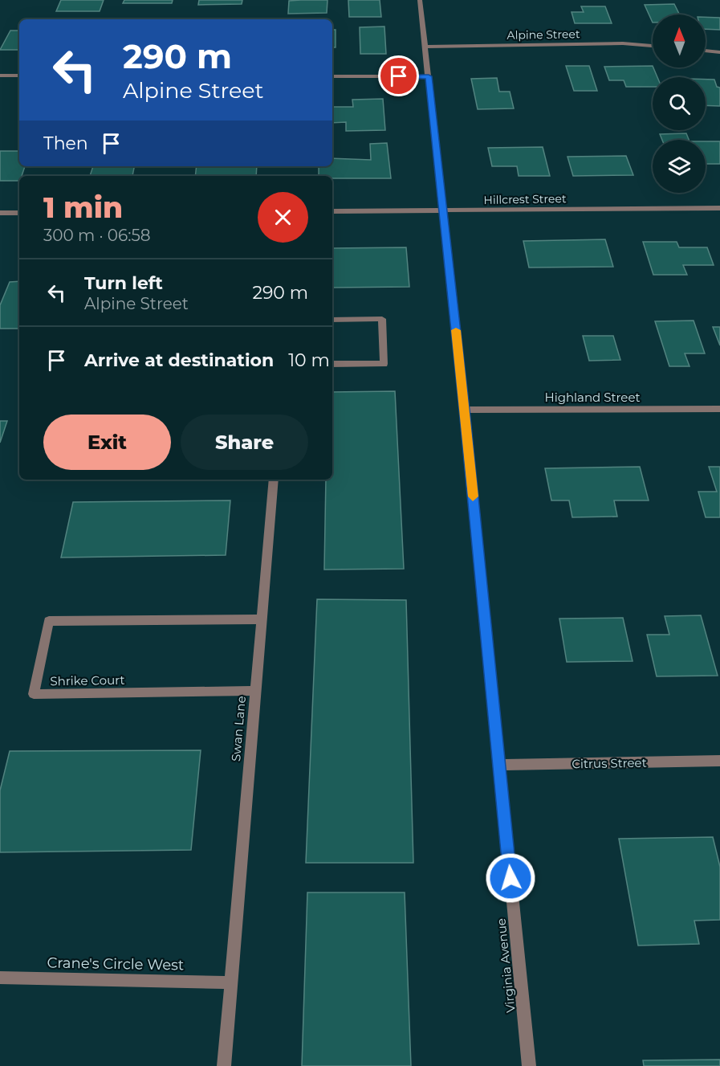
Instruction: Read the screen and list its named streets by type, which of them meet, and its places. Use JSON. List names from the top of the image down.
{
  "streets": {
    "street": [
      "Alpine Street",
      "Hillcrest Street",
      "Highland Street",
      "Shrike Court",
      "Swan Lane",
      "Citrus Street",
      "Crane's Circle West",
      "Virginia Avenue"
    ]
  },
  "crossings": [
    ["Alpine Street", "Virginia Avenue"],
    ["Hillcrest Street", "Virginia Avenue"],
    ["Highland Street", "Virginia Avenue"],
    ["Shrike Court", "Swan Lane"],
    ["Swan Lane", "Crane's Circle West"],
    ["Citrus Street", "Virginia Avenue"]
  ],
  "north": "top",
  "page": {
    "turn": ["290 m", "Alpine Street"],
    "then": "Then",
    "heading": ["1 min", "300 m · 06:58"],
    "list": [
      {
        "name": "Turn left",
        "note": "Alpine Street",
        "value": "290 m"
      },
      {
        "name": "Arrive at destination",
        "value": "10 m"
      }
    ],
    "buttons": ["Exit", "Share"]
  }
}
